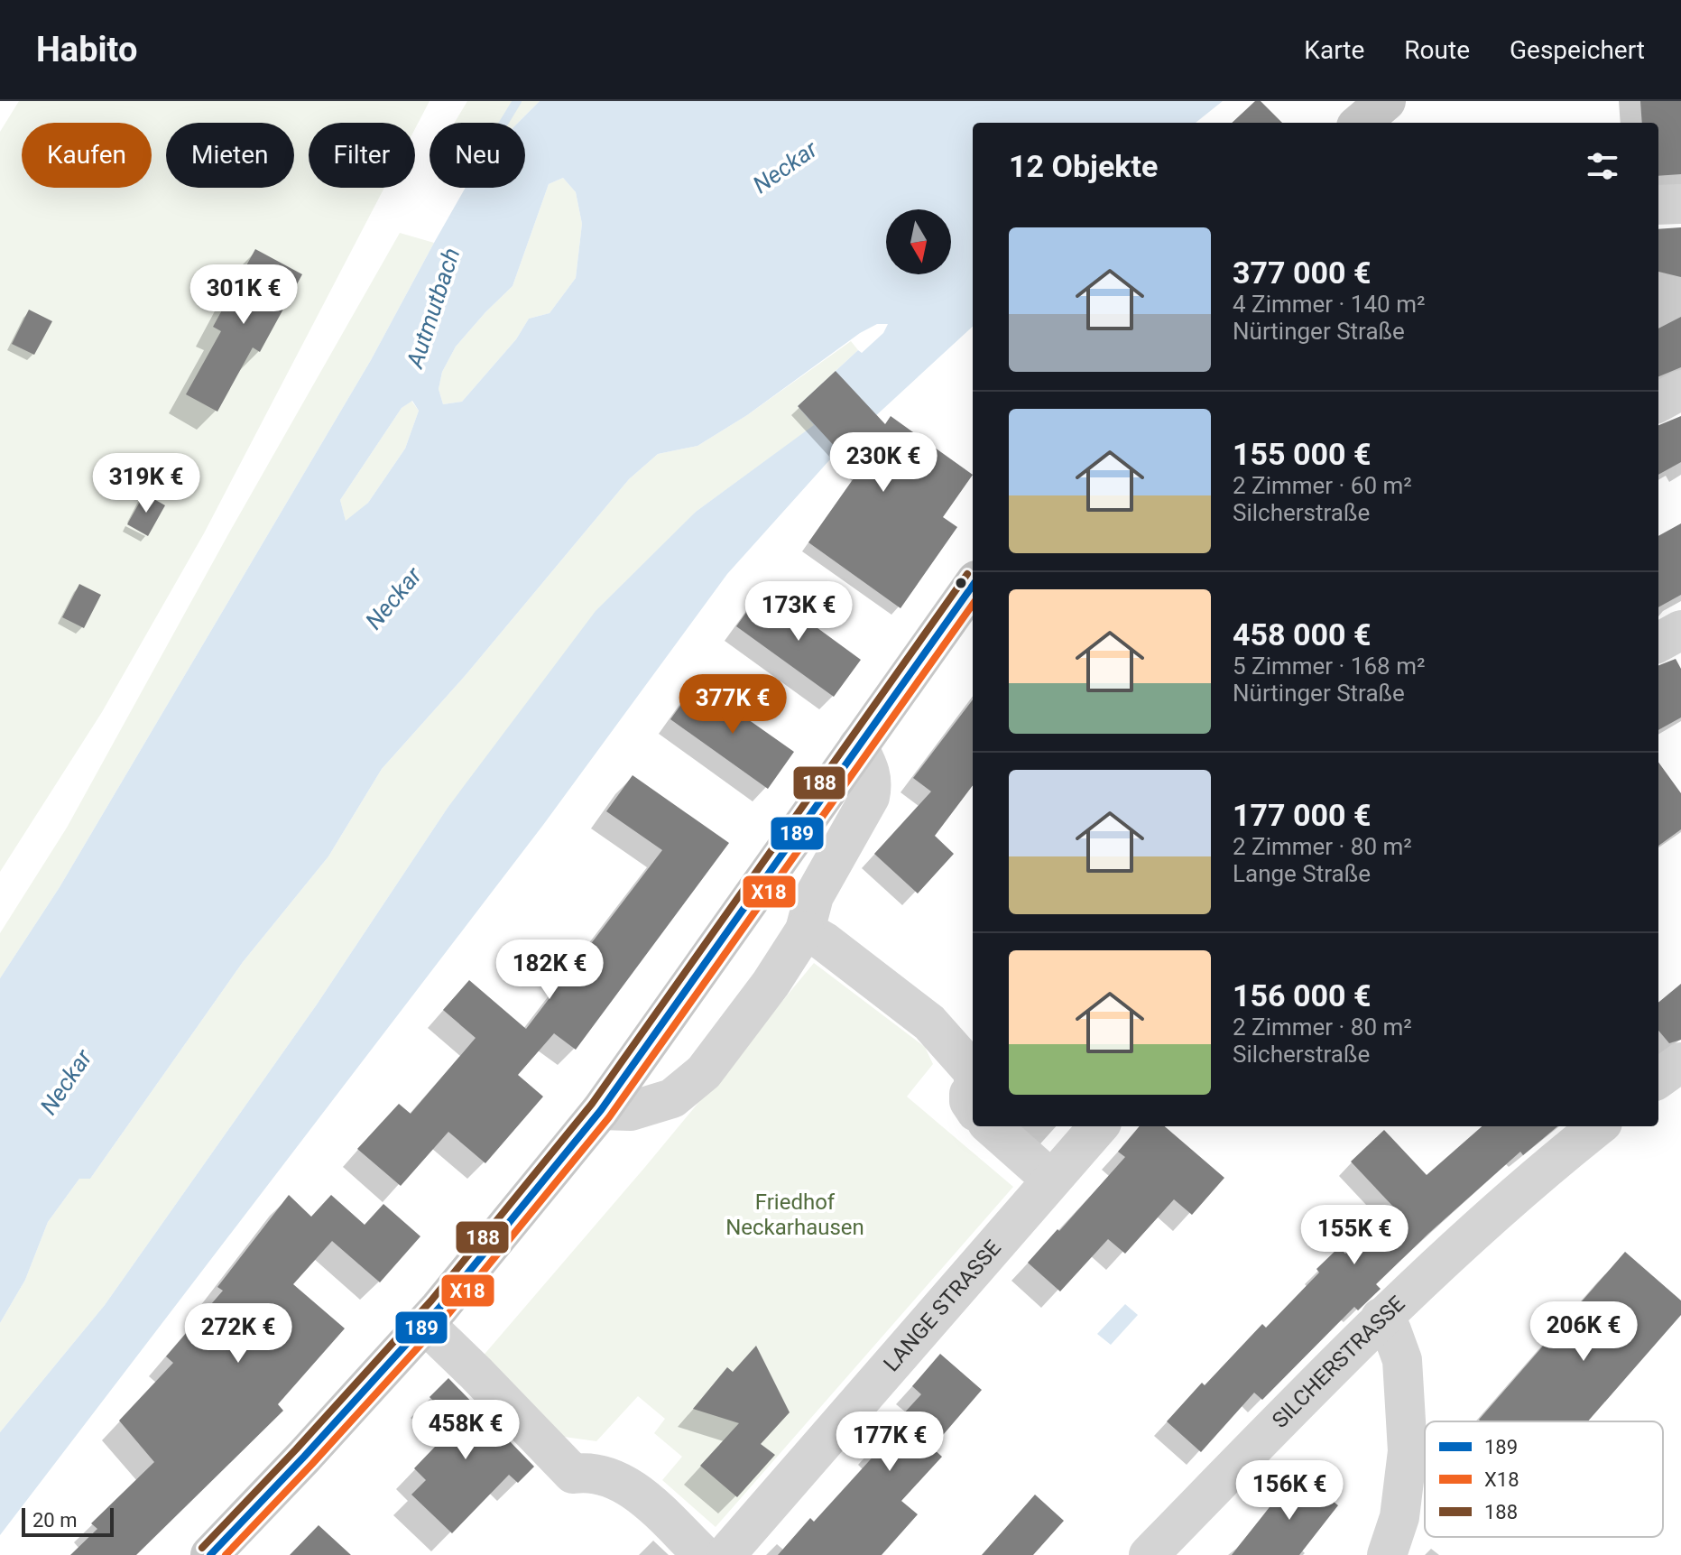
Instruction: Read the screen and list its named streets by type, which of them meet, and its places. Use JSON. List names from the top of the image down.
{
  "streets": {
    "street": ["LANGE STRASSE", "SILCHERSTRASSE"]
  },
  "water": ["Neckar", "Autmutbach"],
  "parks": ["Friedhof Neckarhausen"],
  "lines": ["transit line 188", "transit line 189", "transit line X18"],
  "legend": ["189", "X18", "188"],
  "scale_bar": "20 m",
  "north": "bottom",
  "page": {
    "header": "Habito",
    "nav": ["Karte", "Route", "Gespeichert"],
    "chip": [
      "Kaufen",
      "Mieten",
      "Filter",
      "Neu"
    ],
    "heading": "12 Objekte",
    "list": [
      {
        "name": "377 000 €",
        "note": "4 Zimmer · 140 m² · Nürtinger Straße"
      },
      {
        "name": "155 000 €",
        "note": "2 Zimmer · 60 m² · Silcherstraße"
      },
      {
        "name": "458 000 €",
        "note": "5 Zimmer · 168 m² · Nürtinger Straße"
      },
      {
        "name": "177 000 €",
        "note": "2 Zimmer · 80 m² · Lange Straße"
      },
      {
        "name": "156 000 €",
        "note": "2 Zimmer · 80 m² · Silcherstraße"
      }
    ],
    "price": [
      "301K €",
      "230K €",
      "319K €",
      "173K €",
      "377K €",
      "182K €",
      "155K €",
      "206K €",
      "272K €",
      "458K €",
      "177K €",
      "156K €"
    ],
    "scale": "20 m"
  }
}
